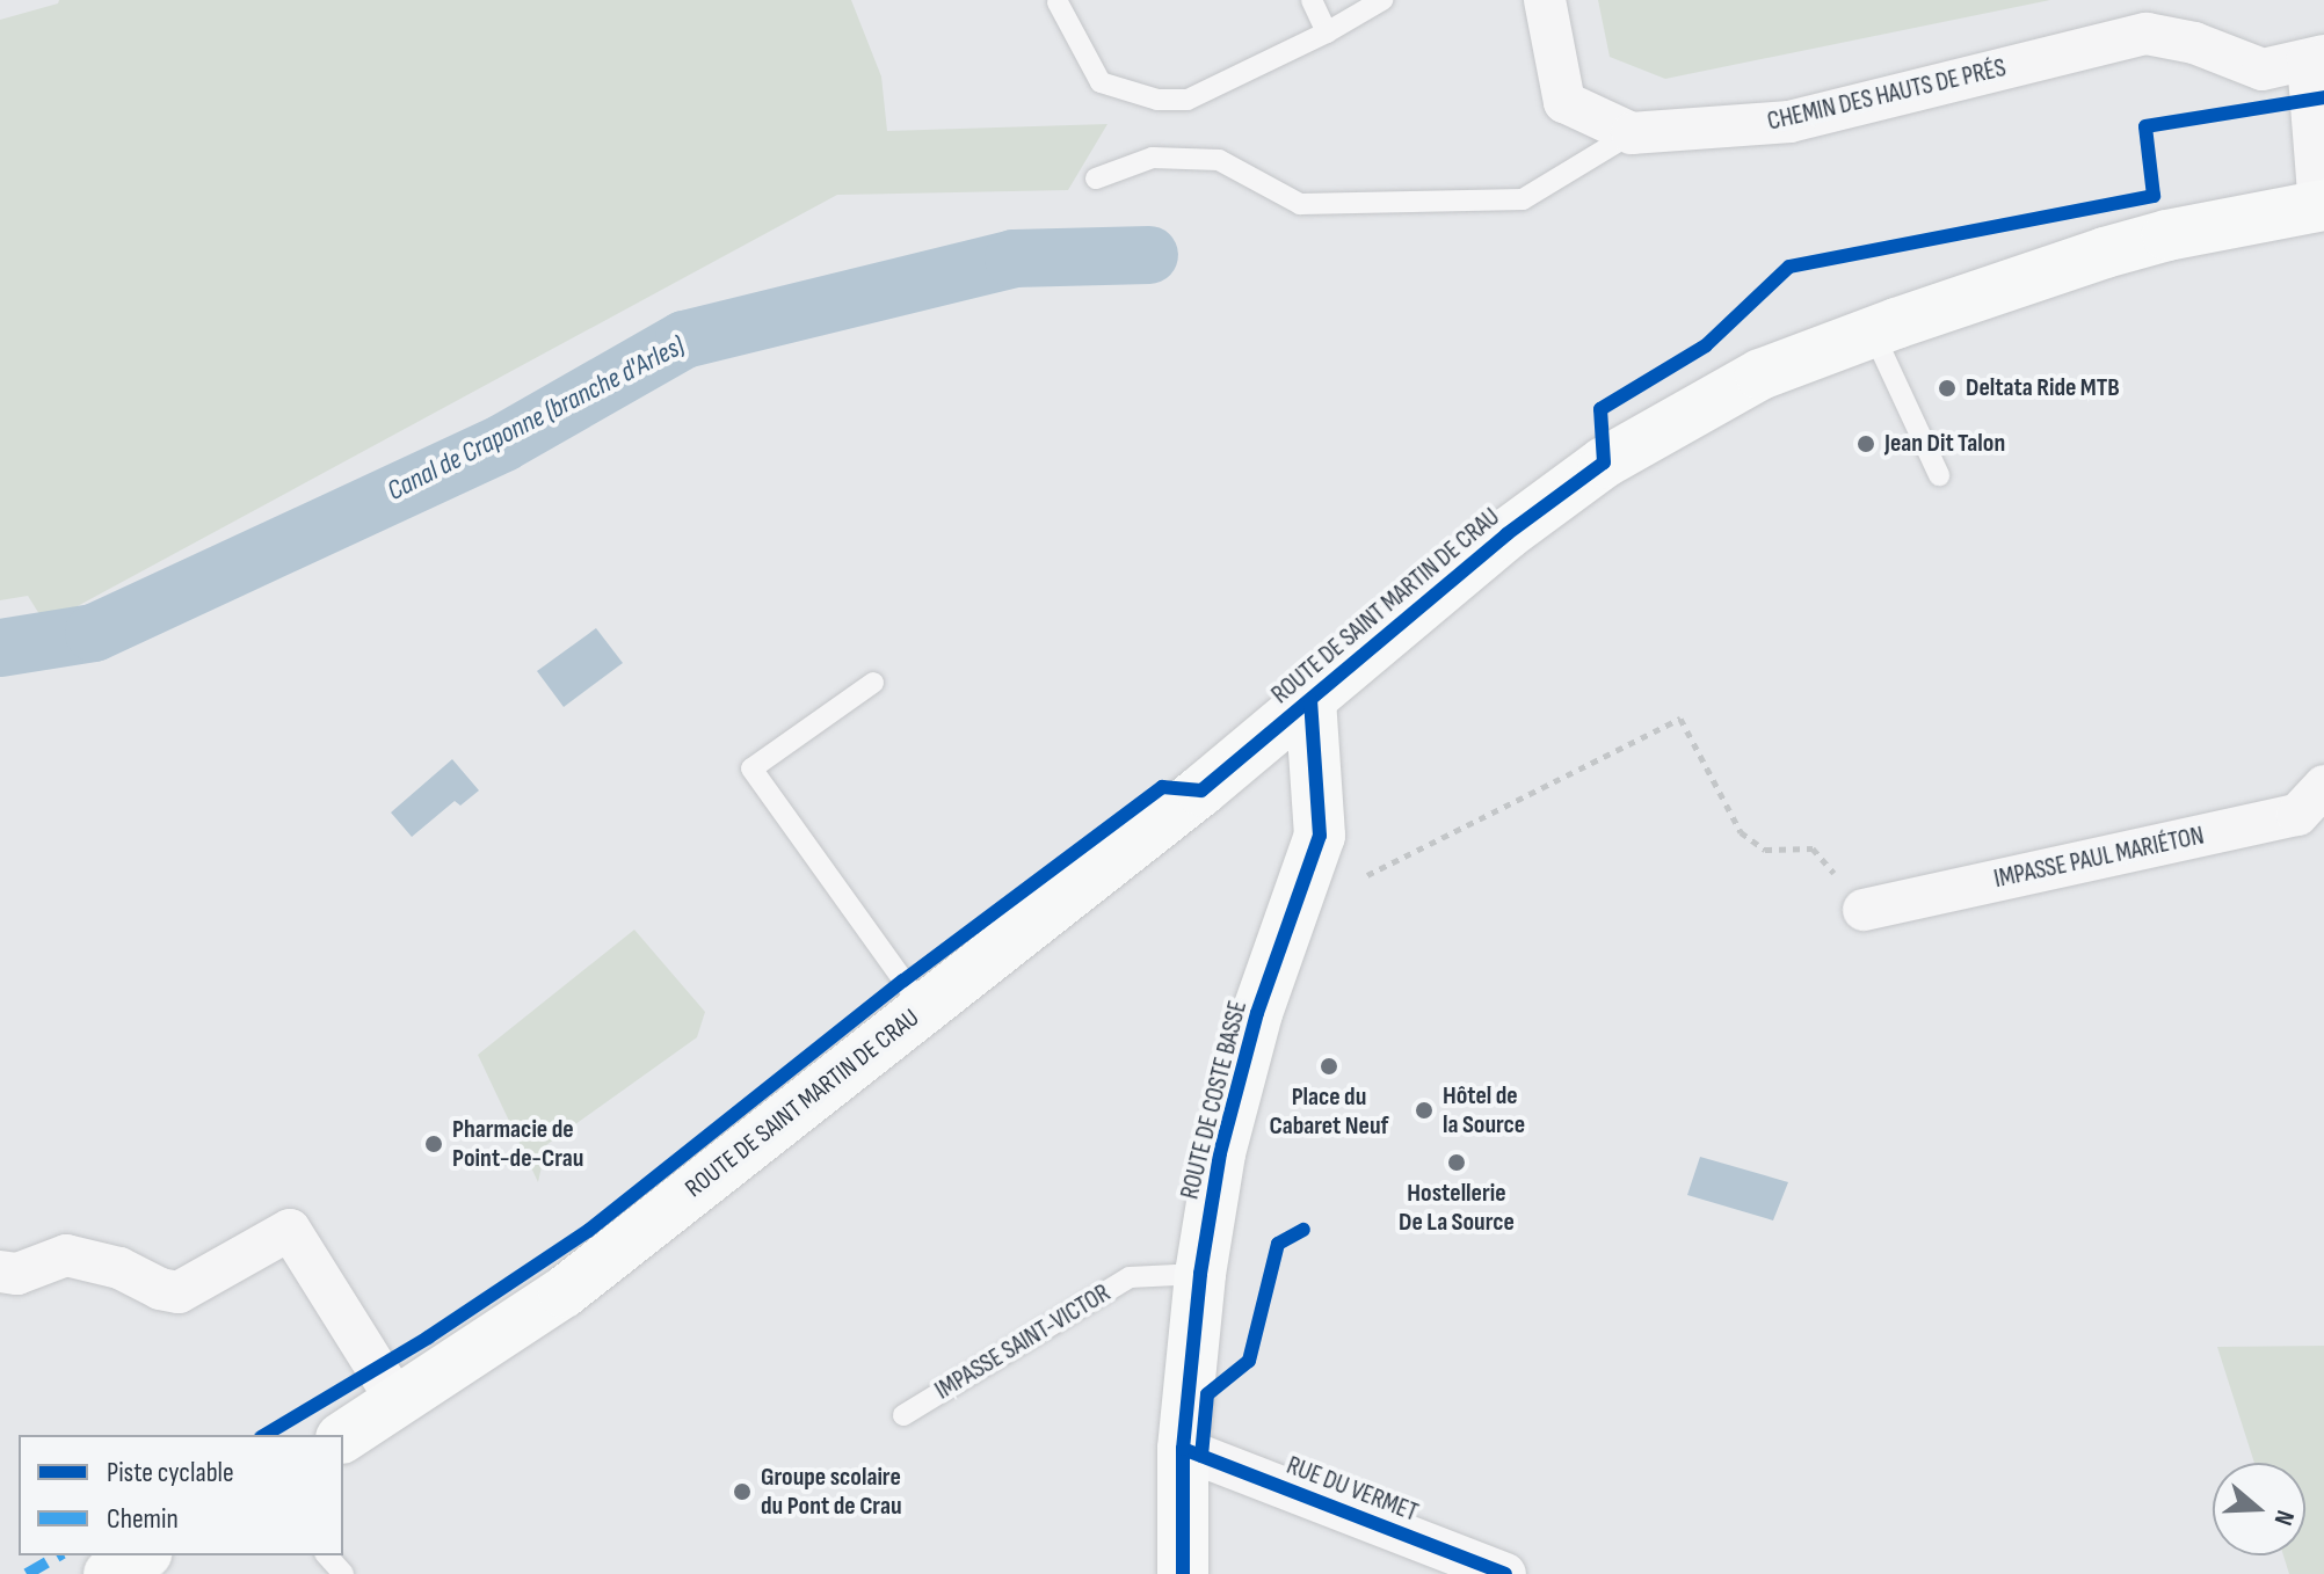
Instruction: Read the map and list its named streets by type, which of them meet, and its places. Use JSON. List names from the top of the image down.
{
  "streets": {
    "main road": ["ROUTE DE SAINT MARTIN DE CRAU", "ROUTE DE COSTE BASSE"],
    "street": ["CHEMIN DES HAUTS DE PRÉS", "IMPASSE PAUL MARIÉTON", "RUE DU VERMET"],
    "lane": ["IMPASSE SAINT-VICTOR"]
  },
  "crossings": [
    ["ROUTE DE SAINT MARTIN DE CRAU", "ROUTE DE COSTE BASSE"],
    ["ROUTE DE COSTE BASSE", "IMPASSE SAINT-VICTOR"],
    ["ROUTE DE COSTE BASSE", "RUE DU VERMET"]
  ],
  "water": ["Canal de Craponne (branche d'Arles)"],
  "places": [
    "Deltata Ride MTB",
    "Jean Dit Talon",
    "Place du Cabaret Neuf",
    "Hôtel de la Source",
    "Pharmacie de Point-de-Crau",
    "Hostellerie De La Source",
    "Groupe scolaire du Pont de Crau"
  ],
  "legend": ["Piste cyclable", "Chemin"],
  "north": "right"
}
